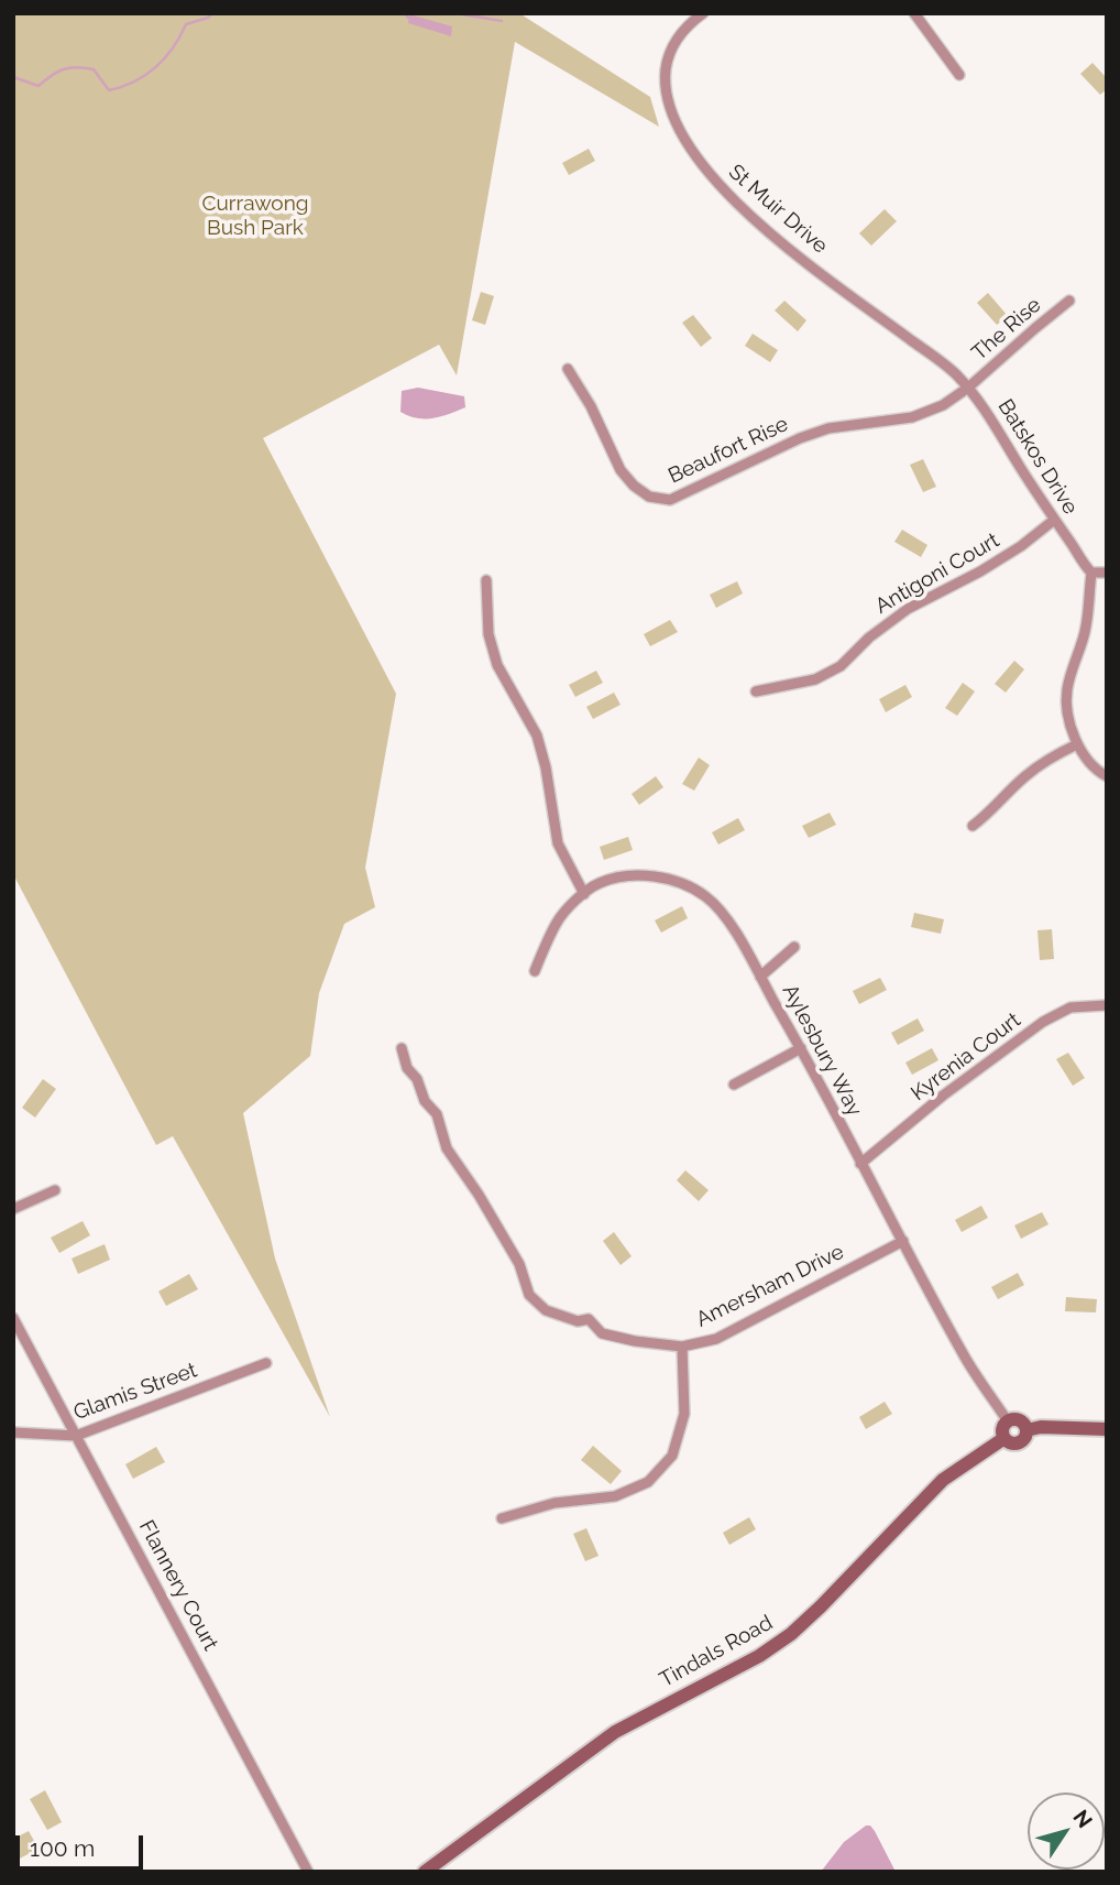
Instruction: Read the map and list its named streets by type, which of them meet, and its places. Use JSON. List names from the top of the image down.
{
  "streets": {
    "main road": ["Tindals Road"],
    "street": [
      "St Muir Drive",
      "The Rise",
      "Beaufort Rise",
      "Batskos Drive",
      "Antigoni Court",
      "Aylesbury Way",
      "Kyrenia Court",
      "Amersham Drive",
      "Glamis Street",
      "Flannery Court"
    ]
  },
  "crossings": [
    ["St Muir Drive", "The Rise"],
    ["St Muir Drive", "Beaufort Rise"],
    ["St Muir Drive", "Batskos Drive"],
    ["The Rise", "Beaufort Rise"],
    ["The Rise", "Batskos Drive"],
    ["Beaufort Rise", "Batskos Drive"],
    ["Batskos Drive", "Antigoni Court"],
    ["Aylesbury Way", "Kyrenia Court"],
    ["Aylesbury Way", "Amersham Drive"],
    ["Aylesbury Way", "Tindals Road"],
    ["Glamis Street", "Flannery Court"]
  ],
  "parks": ["Currawong Bush Park"],
  "scale_bar": "100 m",
  "north": "top right"
}
